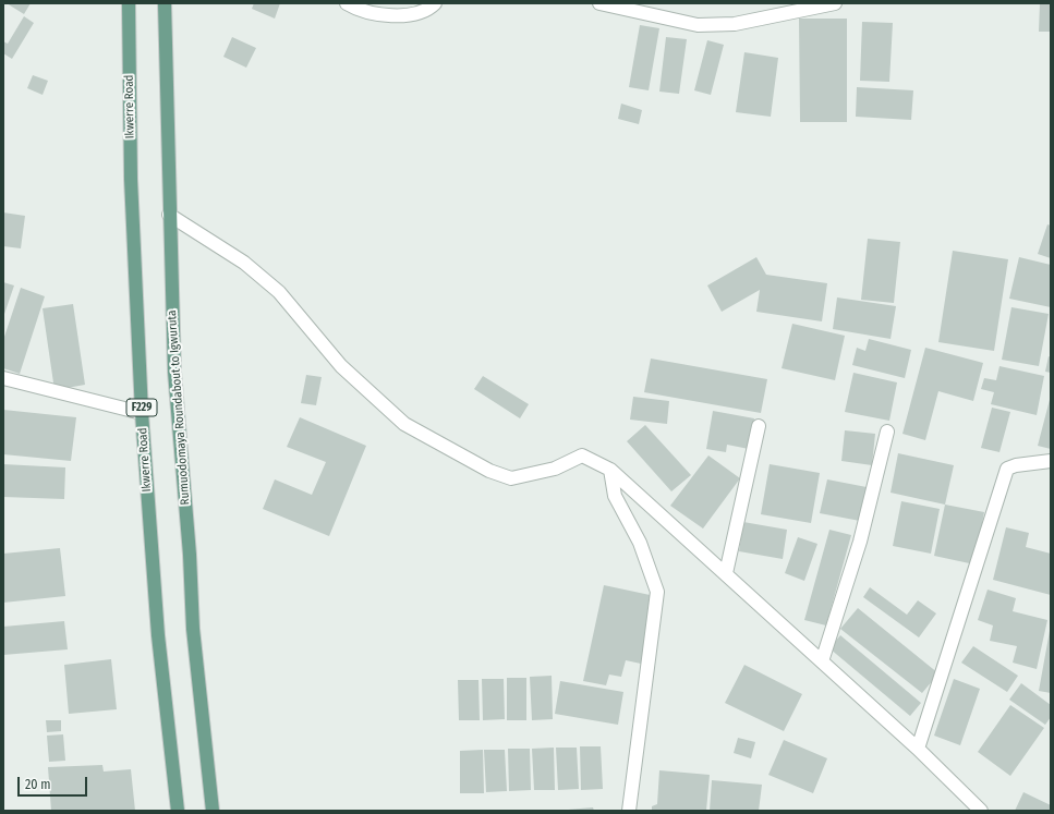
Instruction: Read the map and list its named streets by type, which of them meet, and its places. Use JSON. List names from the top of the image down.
{
  "streets": {
    "main road": ["Ikwerre Road", "F229", "Rumuodomaya Roundabout to Igwuruta"]
  },
  "scale_bar": "20 m"
}
